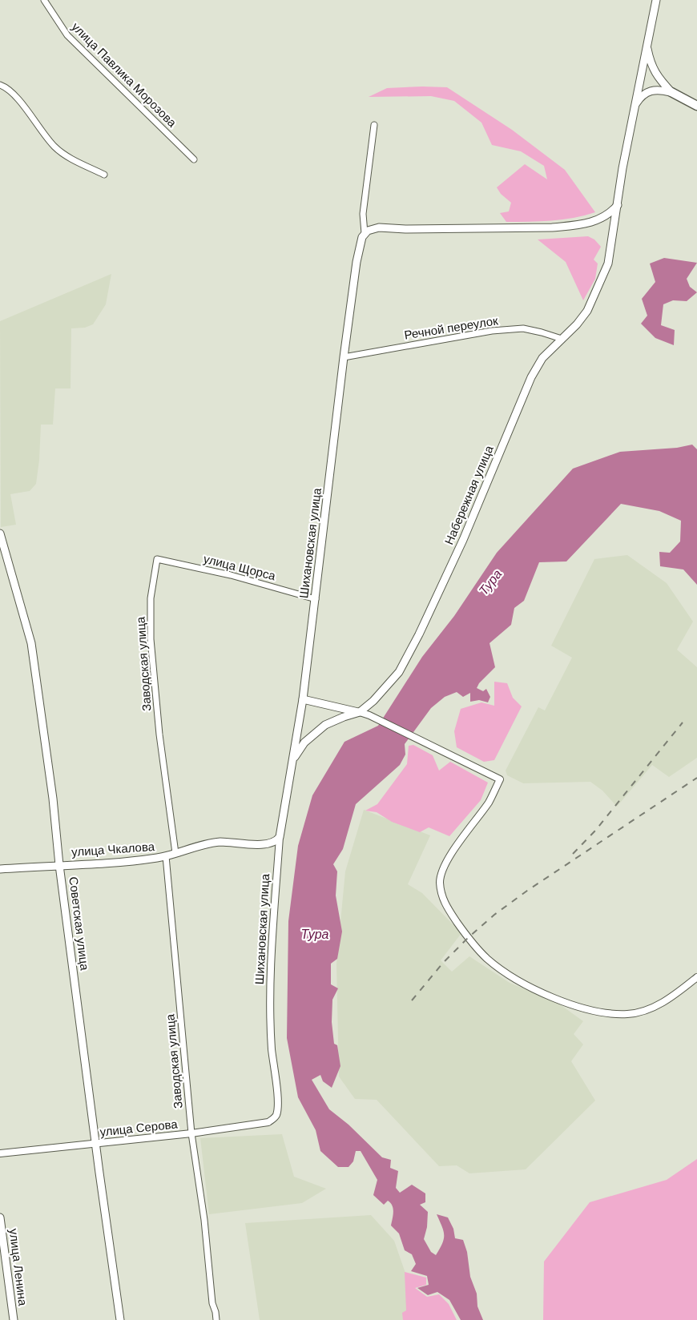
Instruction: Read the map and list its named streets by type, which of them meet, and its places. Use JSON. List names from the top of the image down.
{
  "streets": {
    "main road": [
      "Набережная улица",
      "Шихановская улица",
      "улица Чкалова",
      "Советская улица",
      "улица Ленина"
    ],
    "street": [
      "улица Павлика Морозова",
      "Речной переулок",
      "улица Щорса",
      "Заводская улица",
      "улица Серова"
    ]
  },
  "crossings": [
    ["Речной переулок", "Набережная улица"],
    ["Речной переулок", "Шихановская улица"],
    ["Набережная улица", "Шихановская улица"],
    ["Шихановская улица", "улица Щорса"],
    ["Шихановская улица", "улица Чкалова"],
    ["Шихановская улица", "улица Серова"],
    ["улица Щорса", "Заводская улица"],
    ["Заводская улица", "улица Чкалова"],
    ["Заводская улица", "улица Серова"],
    ["улица Чкалова", "Советская улица"],
    ["Советская улица", "улица Серова"]
  ],
  "water": ["Тура"]
}
